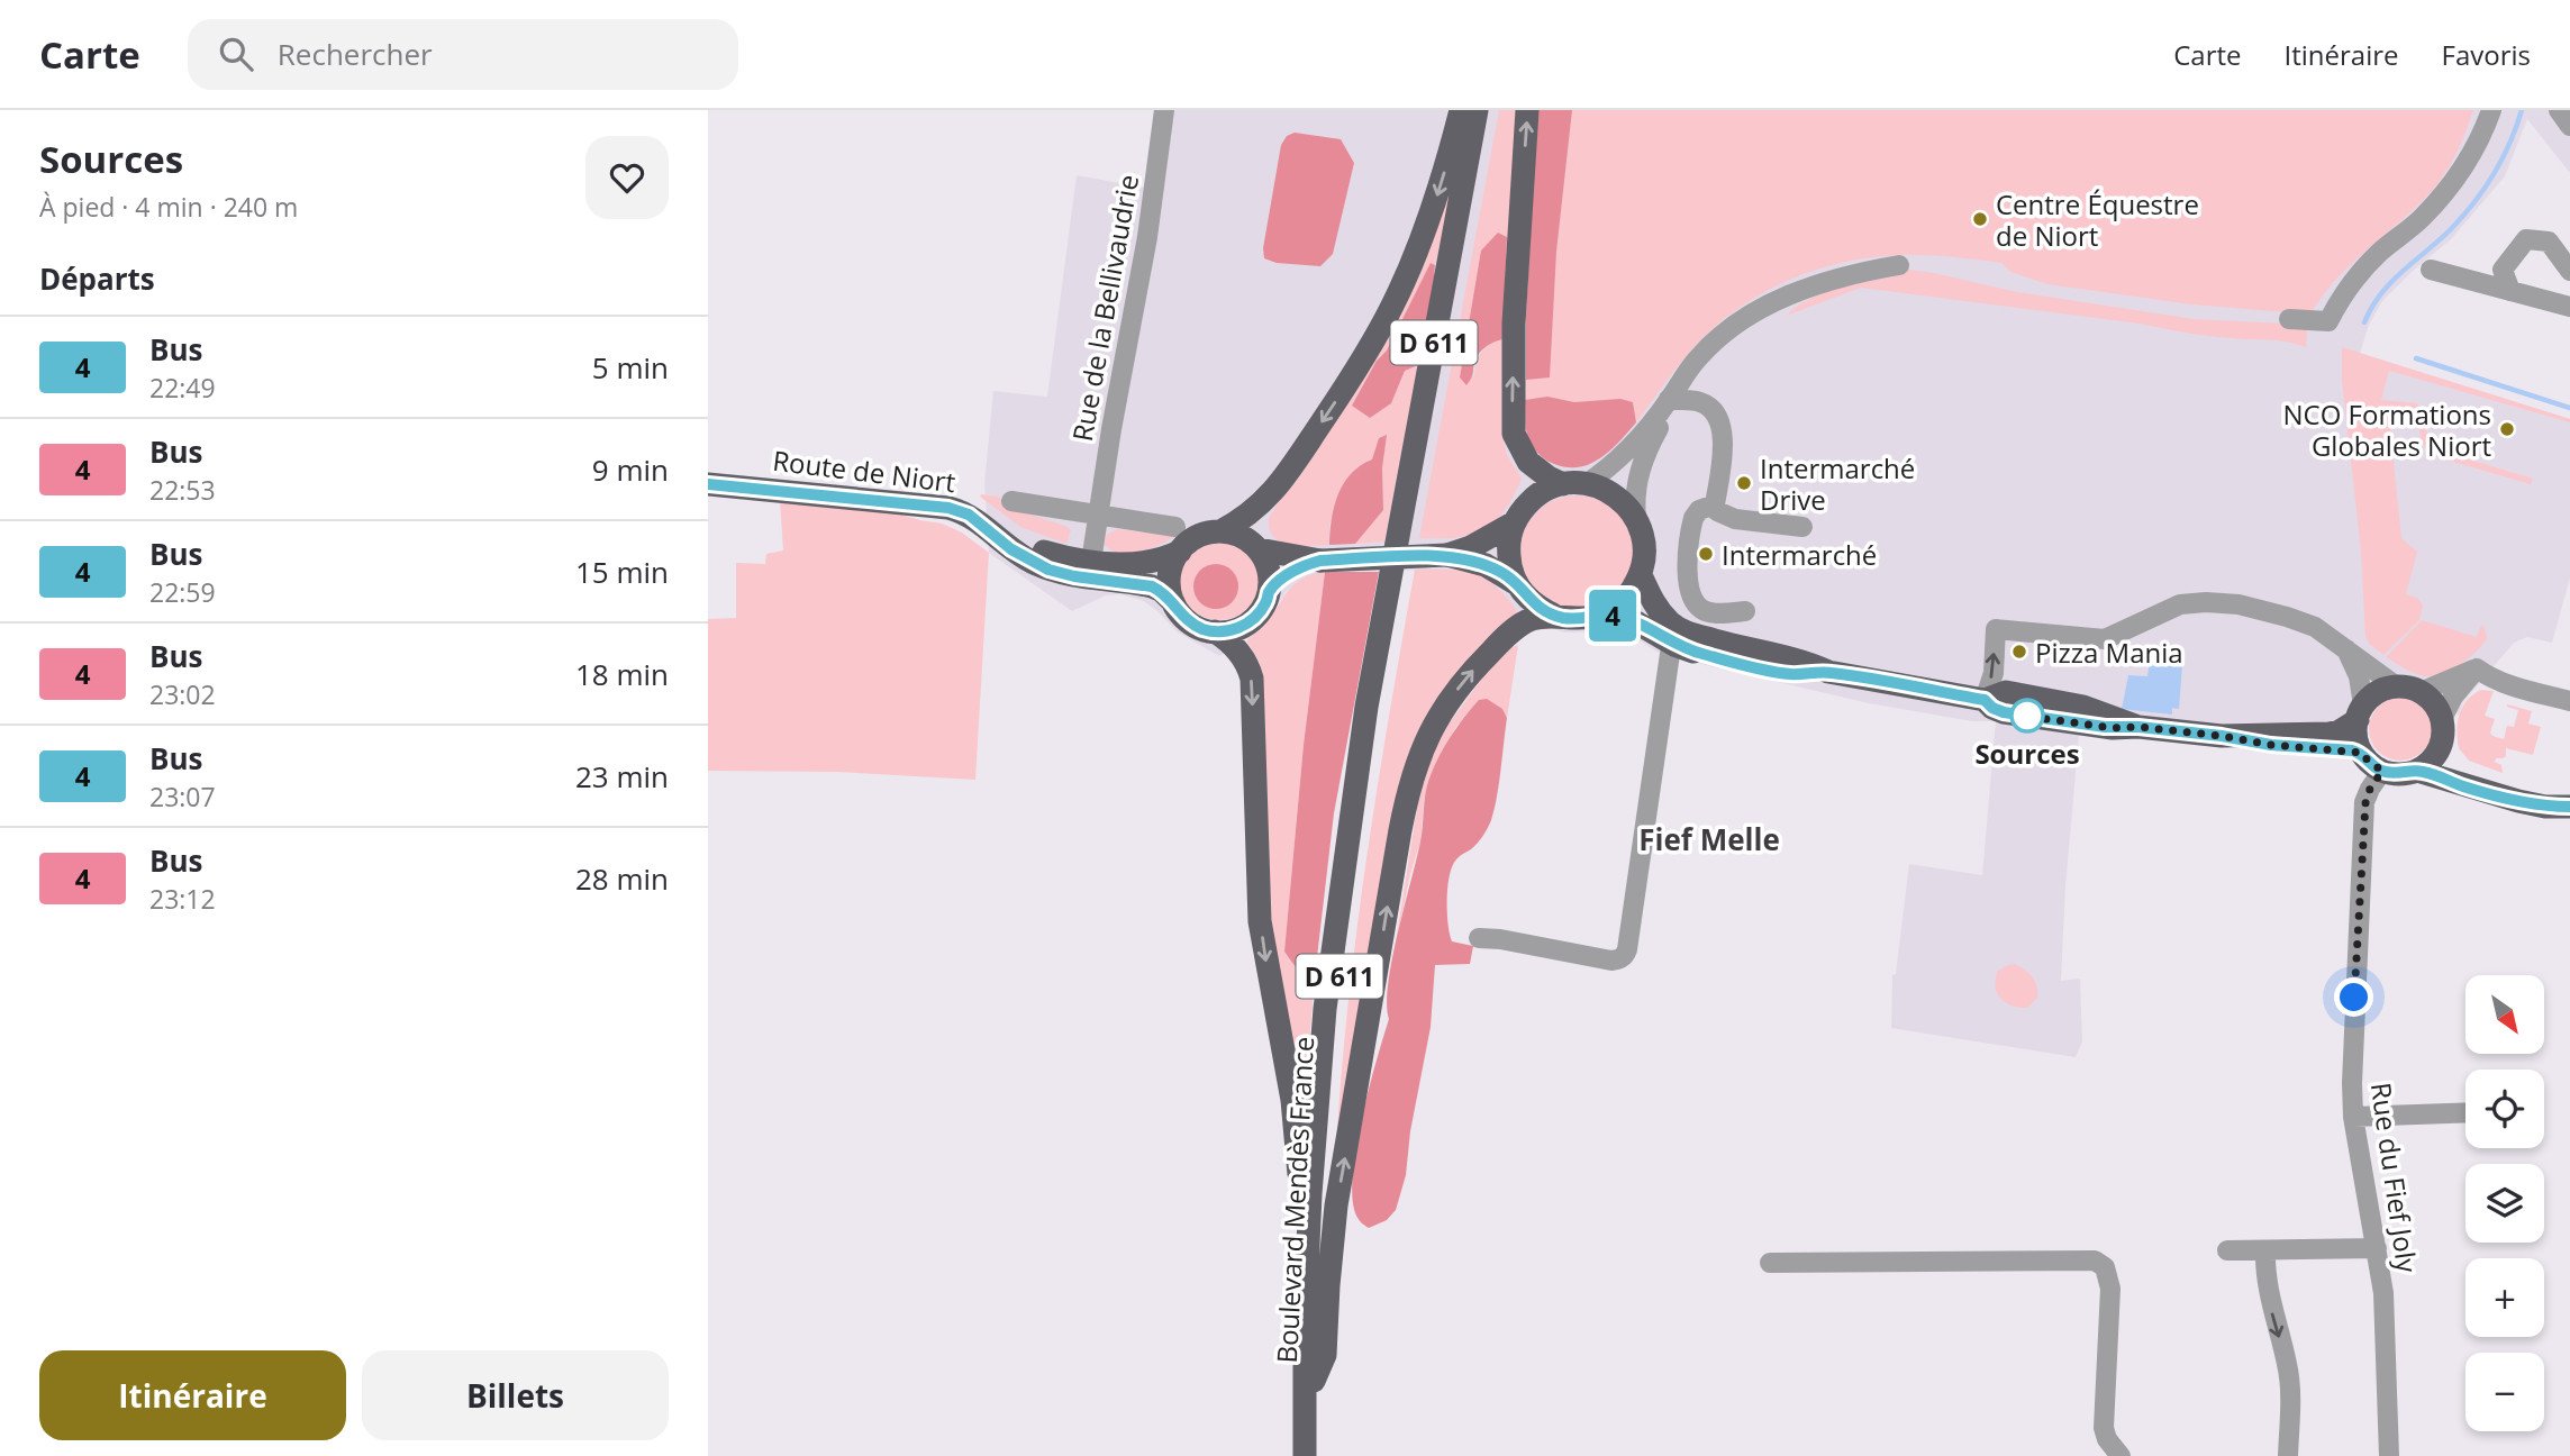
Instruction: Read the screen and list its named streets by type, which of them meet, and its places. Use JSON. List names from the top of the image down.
{
  "streets": {
    "main road": ["D 611", "Route de Niort", "Boulevard Mendès France"],
    "street": ["Rue de la Bellivaudrie", "Rue du Fief Joly"]
  },
  "crossings": [
    ["Rue de la Bellivaudrie", "Route de Niort"],
    ["D 611", "Boulevard Mendès France"]
  ],
  "districts": ["Fief Melle"],
  "places": [
    "Centre Équestre de Niort",
    "NCO Formations Globales Niort",
    "Intermarché Drive",
    "Intermarché",
    "Pizza Mania",
    "Sources"
  ],
  "lines": ["bus line 4"],
  "north": "bottom right",
  "page": {
    "header": "Carte",
    "search": "Rechercher",
    "nav": ["Carte", "Itinéraire", "Favoris"],
    "heading": [
      ["Sources", "À pied · 4 min · 240 m"],
      "Départs"
    ],
    "on_map": "4",
    "list": [
      {
        "mark": "4",
        "name": "Bus",
        "note": "22:49",
        "value": "5 min"
      },
      {
        "mark": "4",
        "name": "Bus",
        "note": "22:53",
        "value": "9 min"
      },
      {
        "mark": "4",
        "name": "Bus",
        "note": "22:59",
        "value": "15 min"
      },
      {
        "mark": "4",
        "name": "Bus",
        "note": "23:02",
        "value": "18 min"
      },
      {
        "mark": "4",
        "name": "Bus",
        "note": "23:07",
        "value": "23 min"
      },
      {
        "mark": "4",
        "name": "Bus",
        "note": "23:12",
        "value": "28 min"
      }
    ],
    "map_buttons": ["+", "−"],
    "buttons": ["Itinéraire", "Billets"]
  }
}
